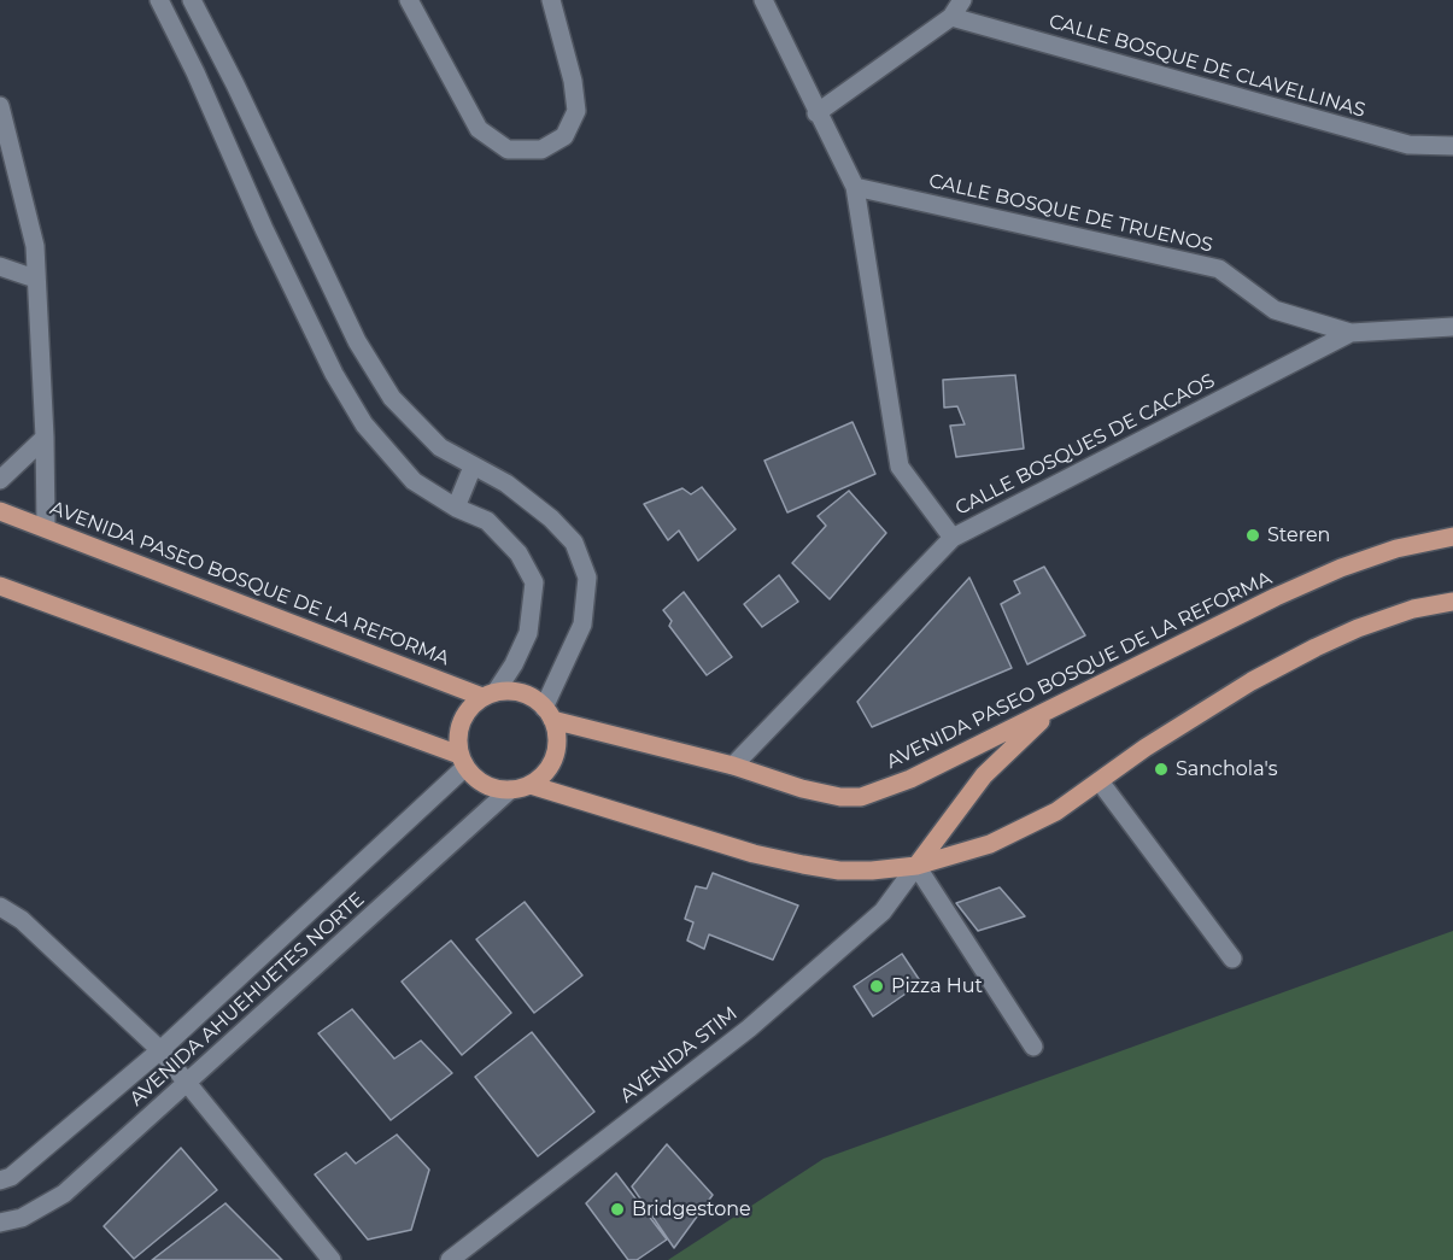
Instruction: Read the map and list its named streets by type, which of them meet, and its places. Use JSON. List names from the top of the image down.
{
  "streets": {
    "main road": ["AVENIDA PASEO BOSQUE DE LA REFORMA"],
    "street": [
      "CALLE BOSQUE DE CLAVELLINAS",
      "CALLE BOSQUE DE TRUENOS",
      "CALLE BOSQUES DE CACAOS",
      "AVENIDA AHUEHUETES NORTE",
      "AVENIDA STIM"
    ]
  },
  "crossings": [
    ["CALLE BOSQUE DE TRUENOS", "CALLE BOSQUES DE CACAOS"],
    ["CALLE BOSQUES DE CACAOS", "AVENIDA PASEO BOSQUE DE LA REFORMA"],
    ["AVENIDA PASEO BOSQUE DE LA REFORMA", "AVENIDA AHUEHUETES NORTE"]
  ],
  "places": [
    "Steren",
    "Sanchola's",
    "Pizza Hut",
    "Bridgestone"
  ]
}
